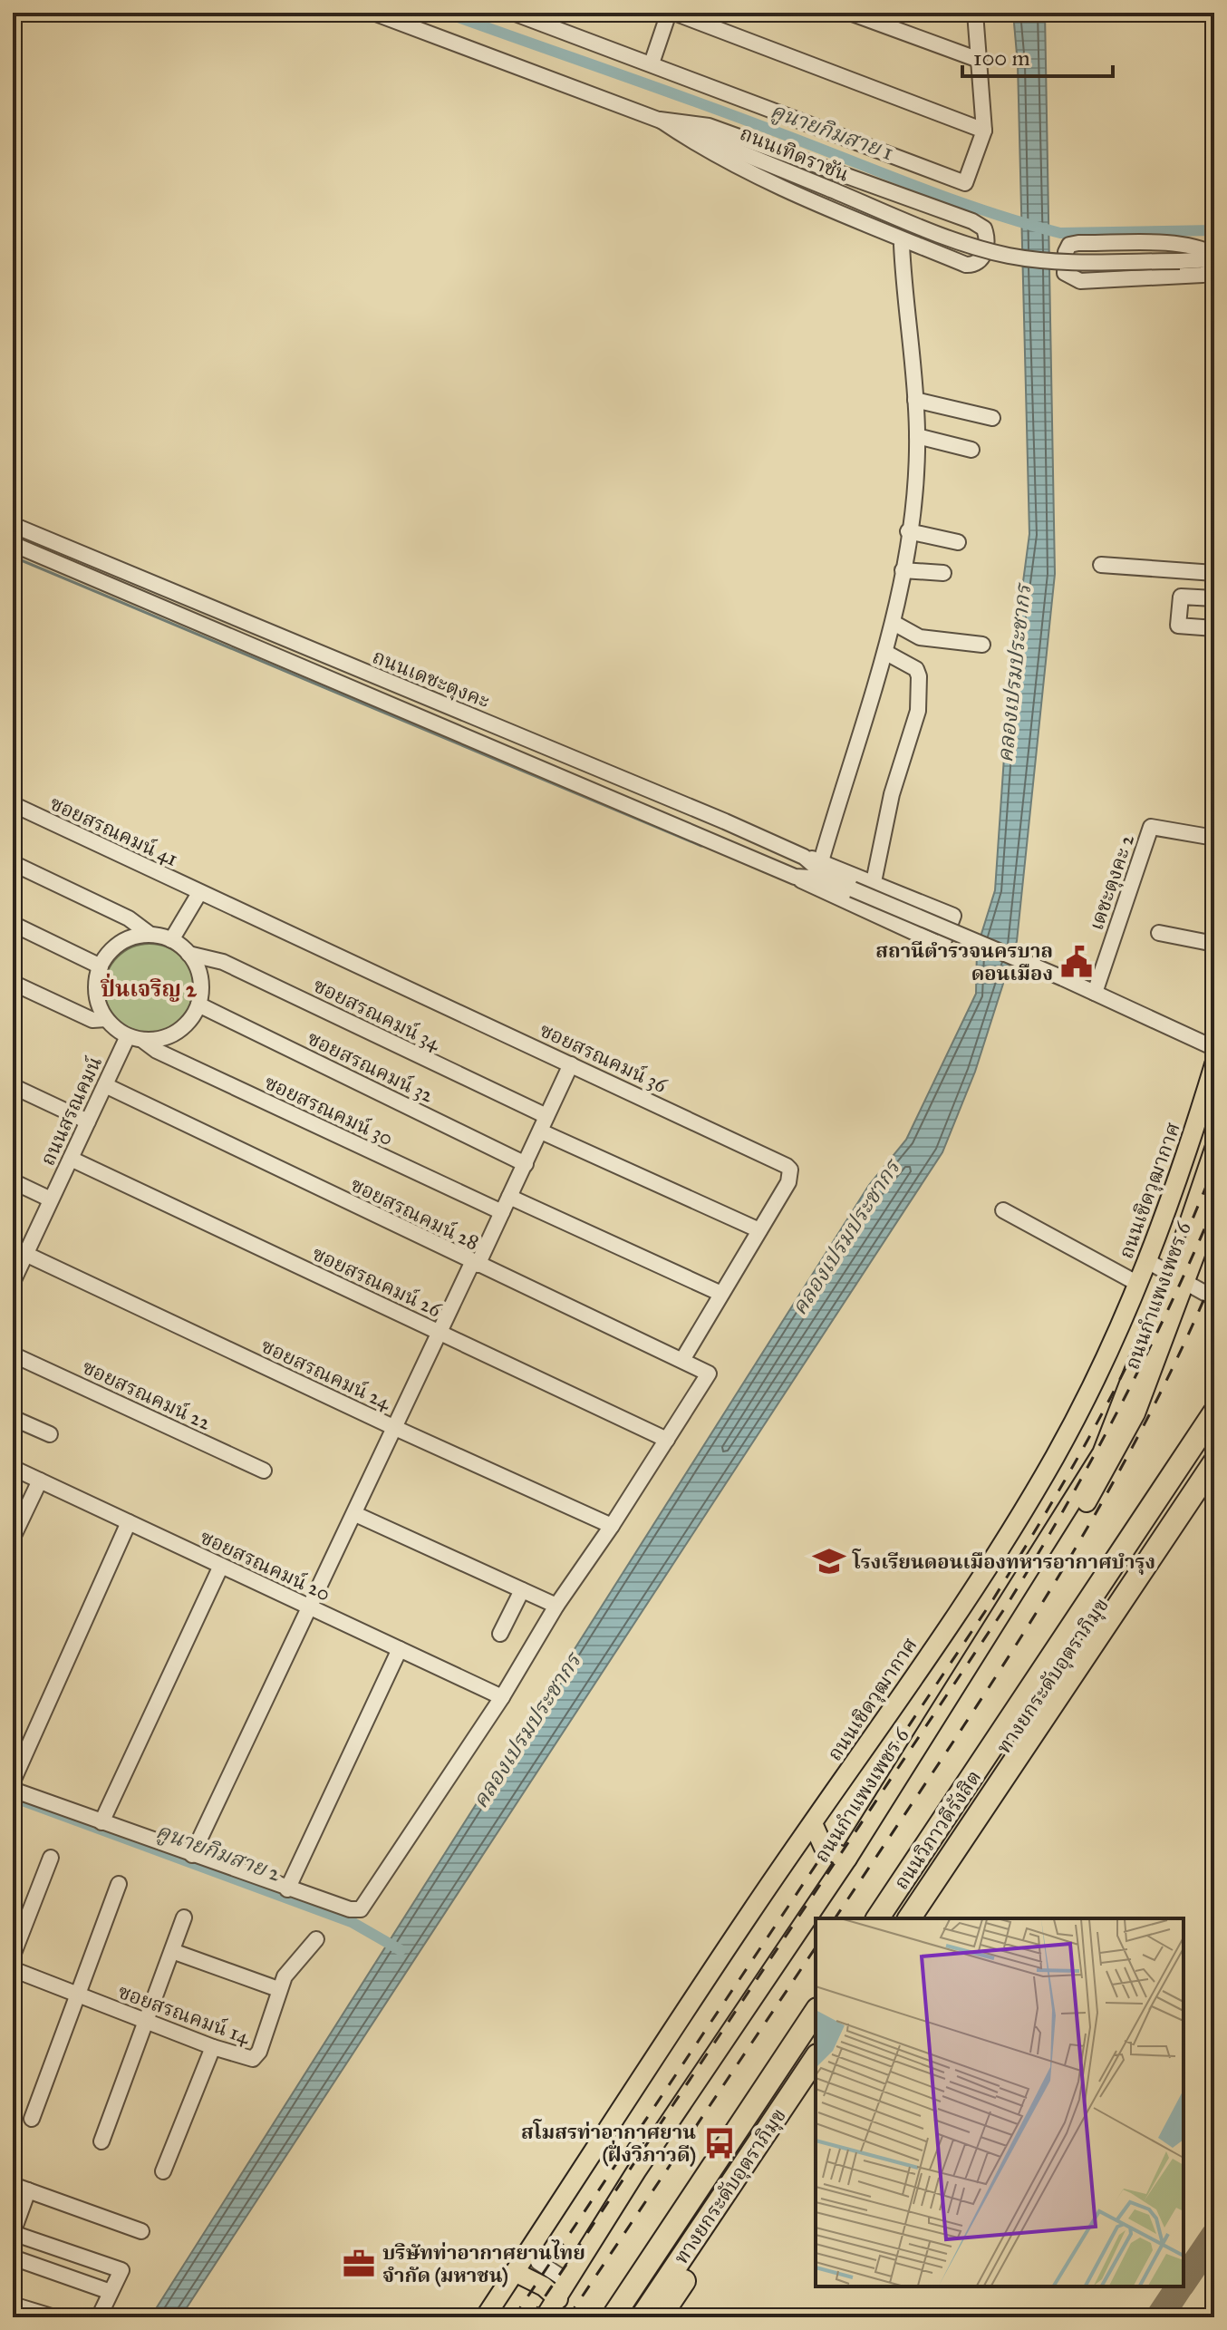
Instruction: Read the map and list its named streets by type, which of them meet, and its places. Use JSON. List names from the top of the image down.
{
  "streets": {
    "highway": ["ทางยกระดับอุตราภิมุข", "ถนนวิภาวดีรังสิต"],
    "main road": ["ถนนเชิดวุฒากาศ", "ถนนกำแพงเพชร 6"],
    "street": [
      "ถนนเทิดราชัน",
      "ถนนเดชะตุงคะ",
      "ซอยสรณคมน์ 41",
      "เดชะตุงคะ 2",
      "ซอยสรณคมน์ 34",
      "ซอยสรณคมน์ 36",
      "ซอยสรณคมน์ 32",
      "ซอยสรณคมน์ 30",
      "ถนนสรณคมน์",
      "ซอยสรณคมน์ 28",
      "ซอยสรณคมน์ 26",
      "ซอยสรณคมน์ 24",
      "ซอยสรณคมน์ 22",
      "ซอยสรณคมน์ 20",
      "ซอยสรณคมน์ 14"
    ]
  },
  "crossings": [
    ["ถนนเดชะตุงคะ", "เดชะตุงคะ 2"],
    ["ซอยสรณคมน์ 41", "ซอยสรณคมน์ 36"],
    ["ซอยสรณคมน์ 34", "ซอยสรณคมน์ 32"],
    ["ซอยสรณคมน์ 34", "ซอยสรณคมน์ 30"],
    ["ซอยสรณคมน์ 34", "ถนนสรณคมน์"],
    ["ซอยสรณคมน์ 36", "ซอยสรณคมน์ 28"],
    ["ซอยสรณคมน์ 32", "ซอยสรณคมน์ 30"],
    ["ซอยสรณคมน์ 32", "ถนนสรณคมน์"],
    ["ซอยสรณคมน์ 30", "ถนนสรณคมน์"],
    ["ถนนสรณคมน์", "ซอยสรณคมน์ 28"],
    ["ถนนสรณคมน์", "ซอยสรณคมน์ 26"],
    ["ถนนสรณคมน์", "ซอยสรณคมน์ 24"],
    ["ถนนเชิดวุฒากาศ", "ถนนกำแพงเพชร 6"],
    ["ซอยสรณคมน์ 28", "ซอยสรณคมน์ 26"]
  ],
  "districts": ["ปิ่นเจริญ 2"],
  "water": ["คูนายกิมสาย 1", "คลองเปรมประชากร", "คูนายกิมสาย 2"],
  "places": {
    "public building": ["สถานีตำรวจนครบาล ดอนเมือง"],
    "school or university": ["โรงเรียนดอนเมืองทหารอากาศบำรุง"],
    "bus stop": ["สโมสรท่าอากาศยาน (ฝั่งวิภาวดี)"],
    "office": ["บริษัทท่าอากาศยานไทย จำกัด (มหาชน)"]
  },
  "scale_bar": "100 m"
}
